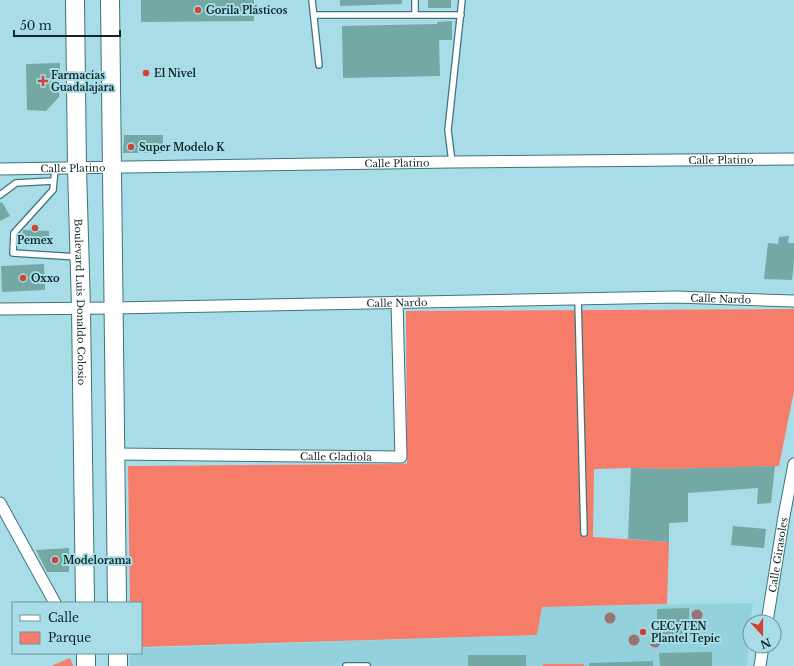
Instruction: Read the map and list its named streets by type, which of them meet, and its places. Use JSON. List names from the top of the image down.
{
  "streets": {
    "main road": ["Boulevard Luis Donaldo Colosio"],
    "street": [
      "Calle Platino",
      "Calle Nardo",
      "Calle Gladiola",
      "Calle Girasoles"
    ]
  },
  "crossings": [
    ["Calle Platino", "Boulevard Luis Donaldo Colosio"],
    ["Calle Nardo", "Boulevard Luis Donaldo Colosio"],
    ["Calle Nardo", "Calle Gladiola"]
  ],
  "places": {
    "other": [
      "Gorila Plásticos",
      "El Nivel",
      "Super Modelo K",
      "Pemex",
      "Oxxo",
      "Modelorama",
      "CECyTEN Plantel Tepic"
    ],
    "health": ["Farmacias Guadalajara"]
  },
  "legend": ["Calle", "Parque"],
  "scale_bar": "50 m",
  "north": "bottom"
}
